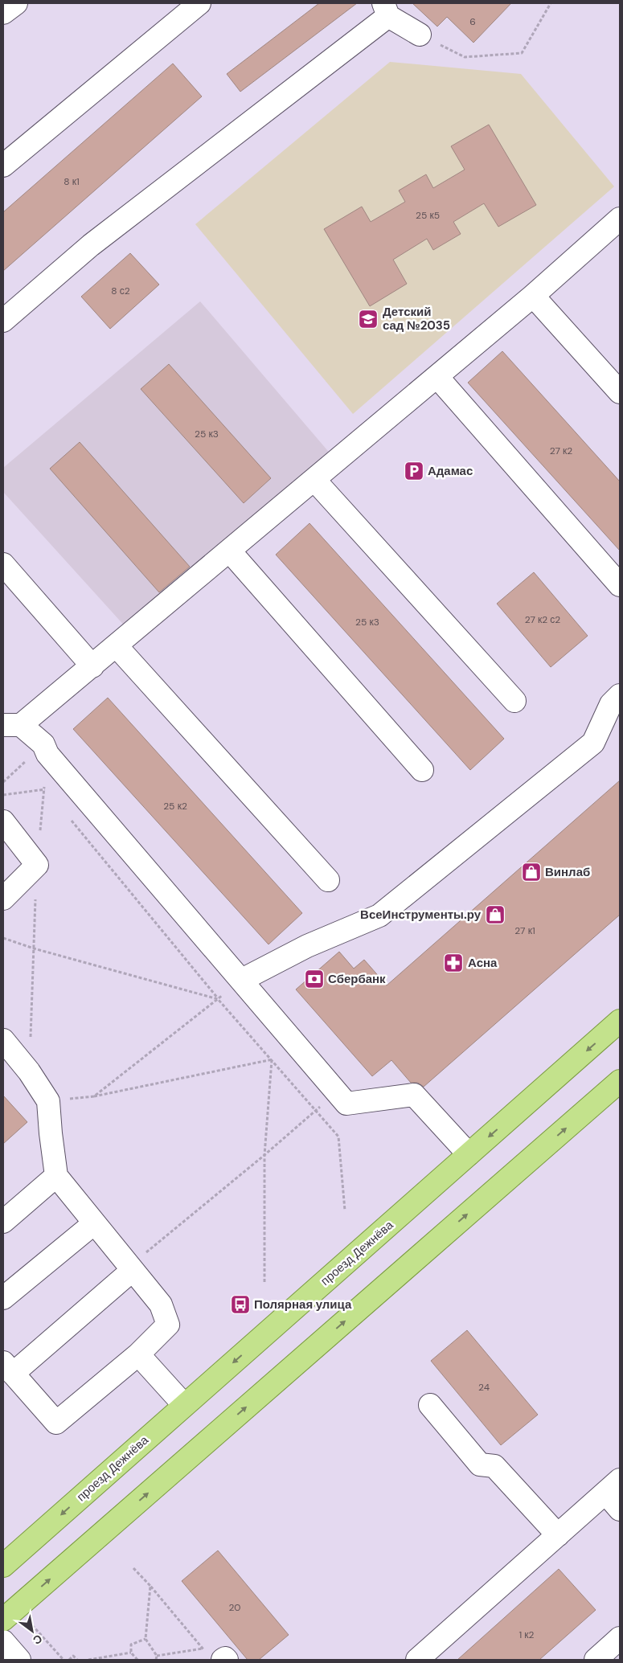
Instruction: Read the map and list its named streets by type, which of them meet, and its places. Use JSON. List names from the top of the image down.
{
  "streets": {
    "main road": ["проезд Дежнёва"]
  },
  "places": {
    "school or university": ["Детский сад №2035"],
    "parking": ["Адамас"],
    "shop": ["Винлаб", "ВсеИнструменты.ру"],
    "pharmacy": ["Асна"],
    "bank": ["Сбербанк"],
    "bus stop": ["Полярная улица"]
  },
  "house_numbers": [
    "6",
    "8 к1",
    "25 к5",
    "8 с2",
    "25 к3",
    "27 к2",
    "27 к2 с2",
    "25 к3",
    "25 к2",
    "27 к1",
    "24",
    "20",
    "1 к2"
  ],
  "north": "bottom right"
}
